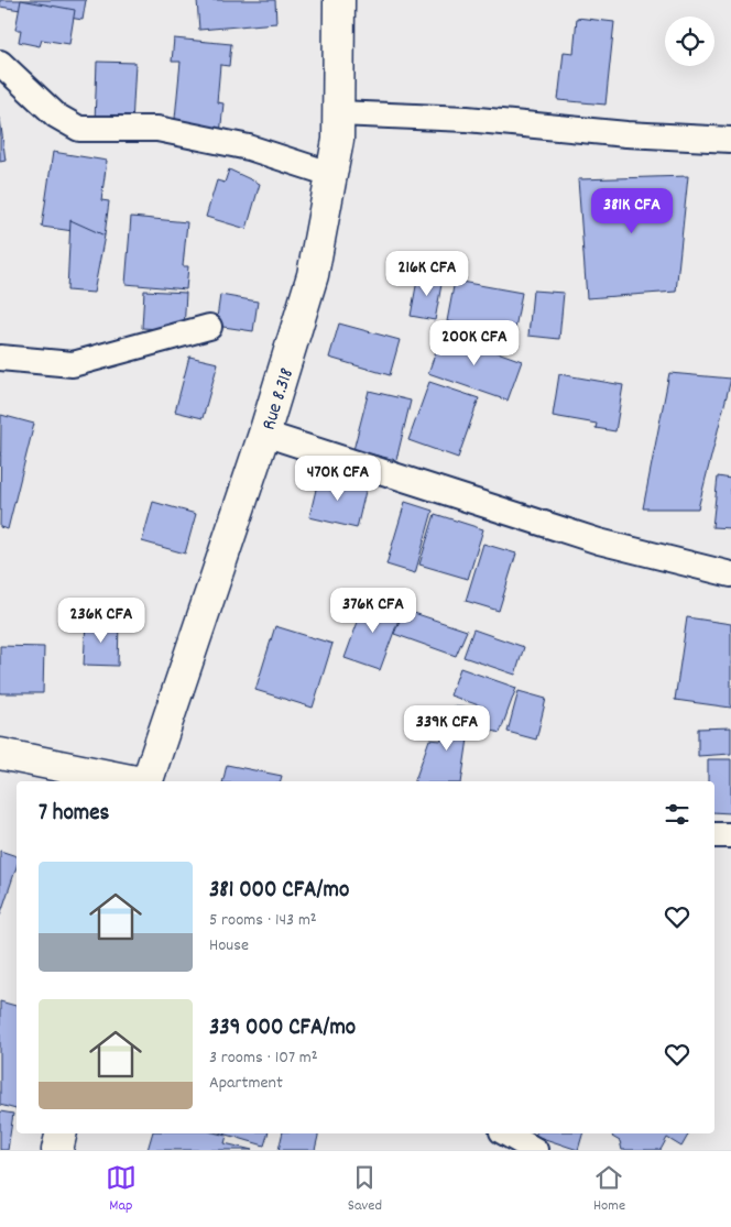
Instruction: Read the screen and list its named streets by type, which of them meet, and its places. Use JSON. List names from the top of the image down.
{
  "streets": {
    "main road": ["Rue 8.318"]
  },
  "page": {
    "price": [
      "381K CFA",
      "216K CFA",
      "200K CFA",
      "470K CFA",
      "376K CFA",
      "236K CFA",
      "339K CFA"
    ],
    "heading": "7 homes",
    "list": [
      {
        "name": "381 000 CFA/mo",
        "note": "5 rooms · 143 m² · House"
      },
      {
        "name": "339 000 CFA/mo",
        "note": "3 rooms · 107 m² · Apartment"
      }
    ],
    "tabs": ["Map", "Saved", "Home"]
  }
}
